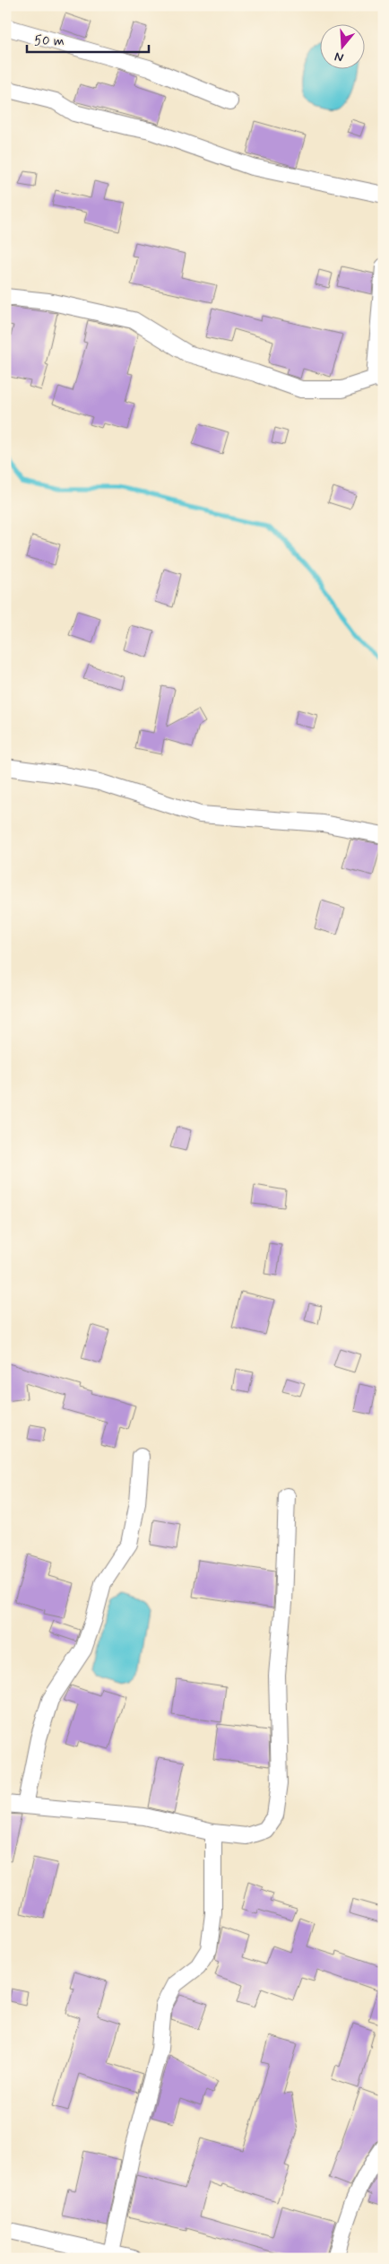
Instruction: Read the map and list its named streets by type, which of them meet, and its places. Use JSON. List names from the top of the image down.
{
  "scale_bar": "50 m",
  "north": "bottom"
}
